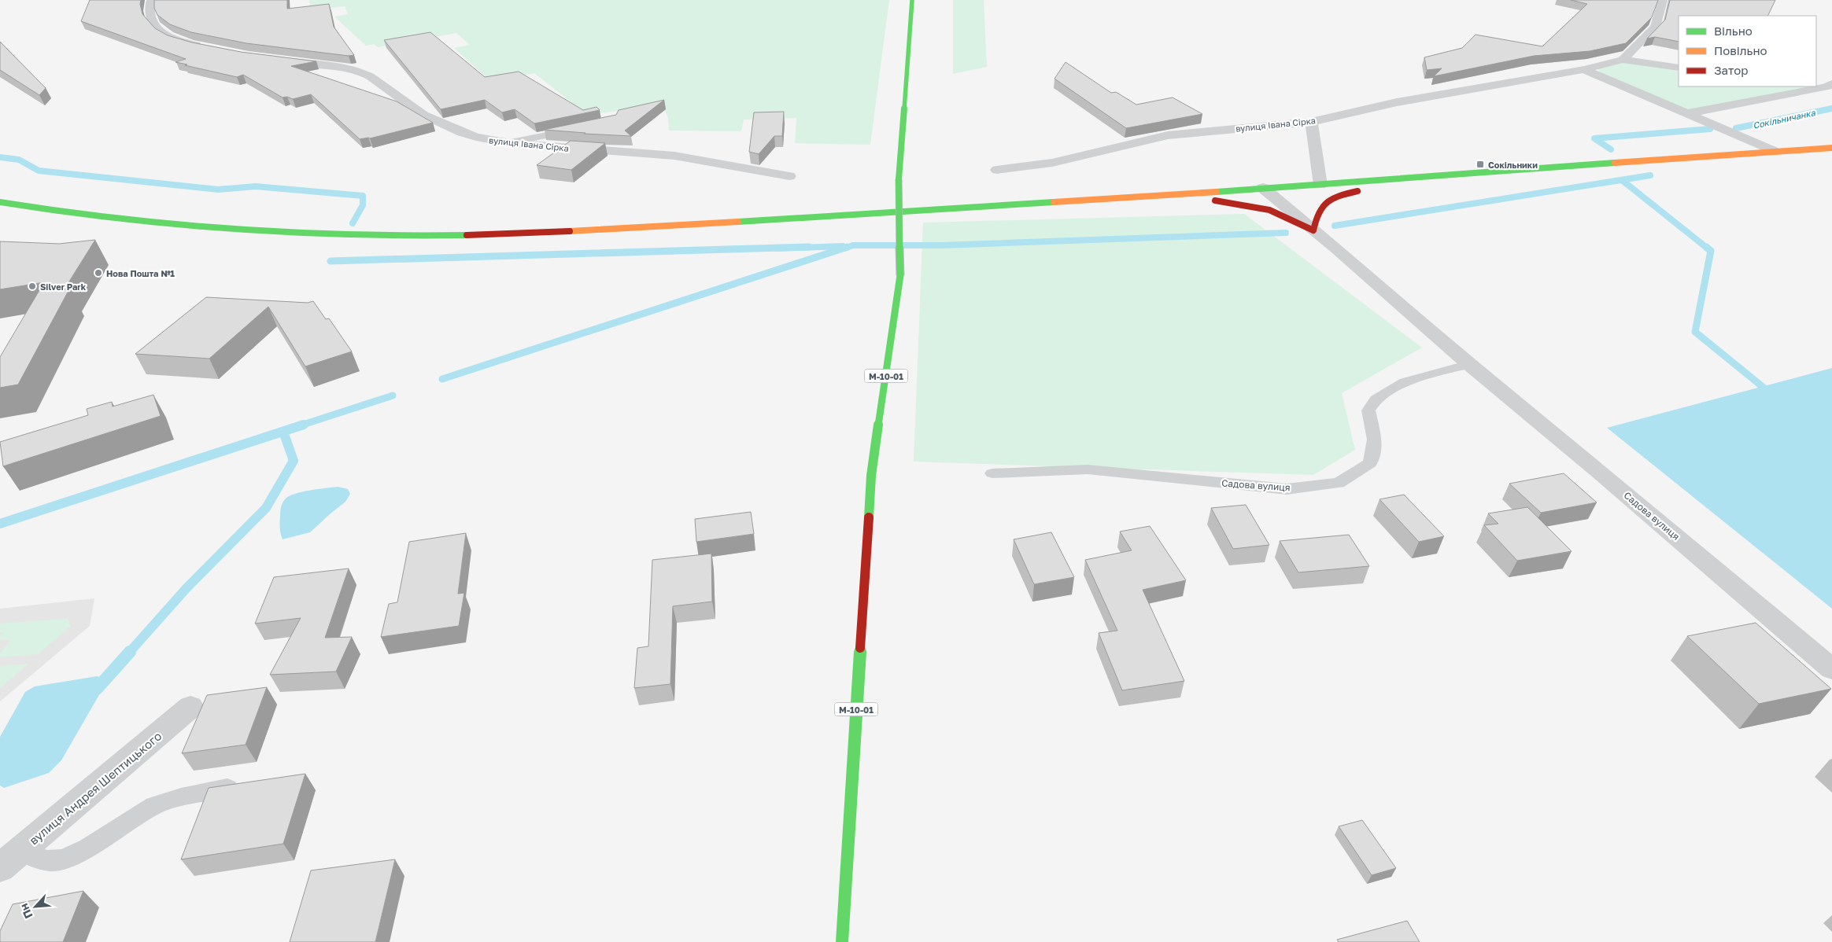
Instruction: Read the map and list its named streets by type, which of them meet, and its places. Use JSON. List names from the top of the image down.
{
  "streets": {
    "main road": ["М-10-01"],
    "street": ["вулиця Івана Сірка", "Садова вулиця", "вулиця Андрея Шептицького"]
  },
  "water": ["Сокільничанка"],
  "places": {
    "transit": ["Сокільники"],
    "other": ["Нова Пошта №1", "Silver Park"]
  },
  "legend": ["Вільно", "Повільно", "Затор"],
  "north": "bottom left"
}
